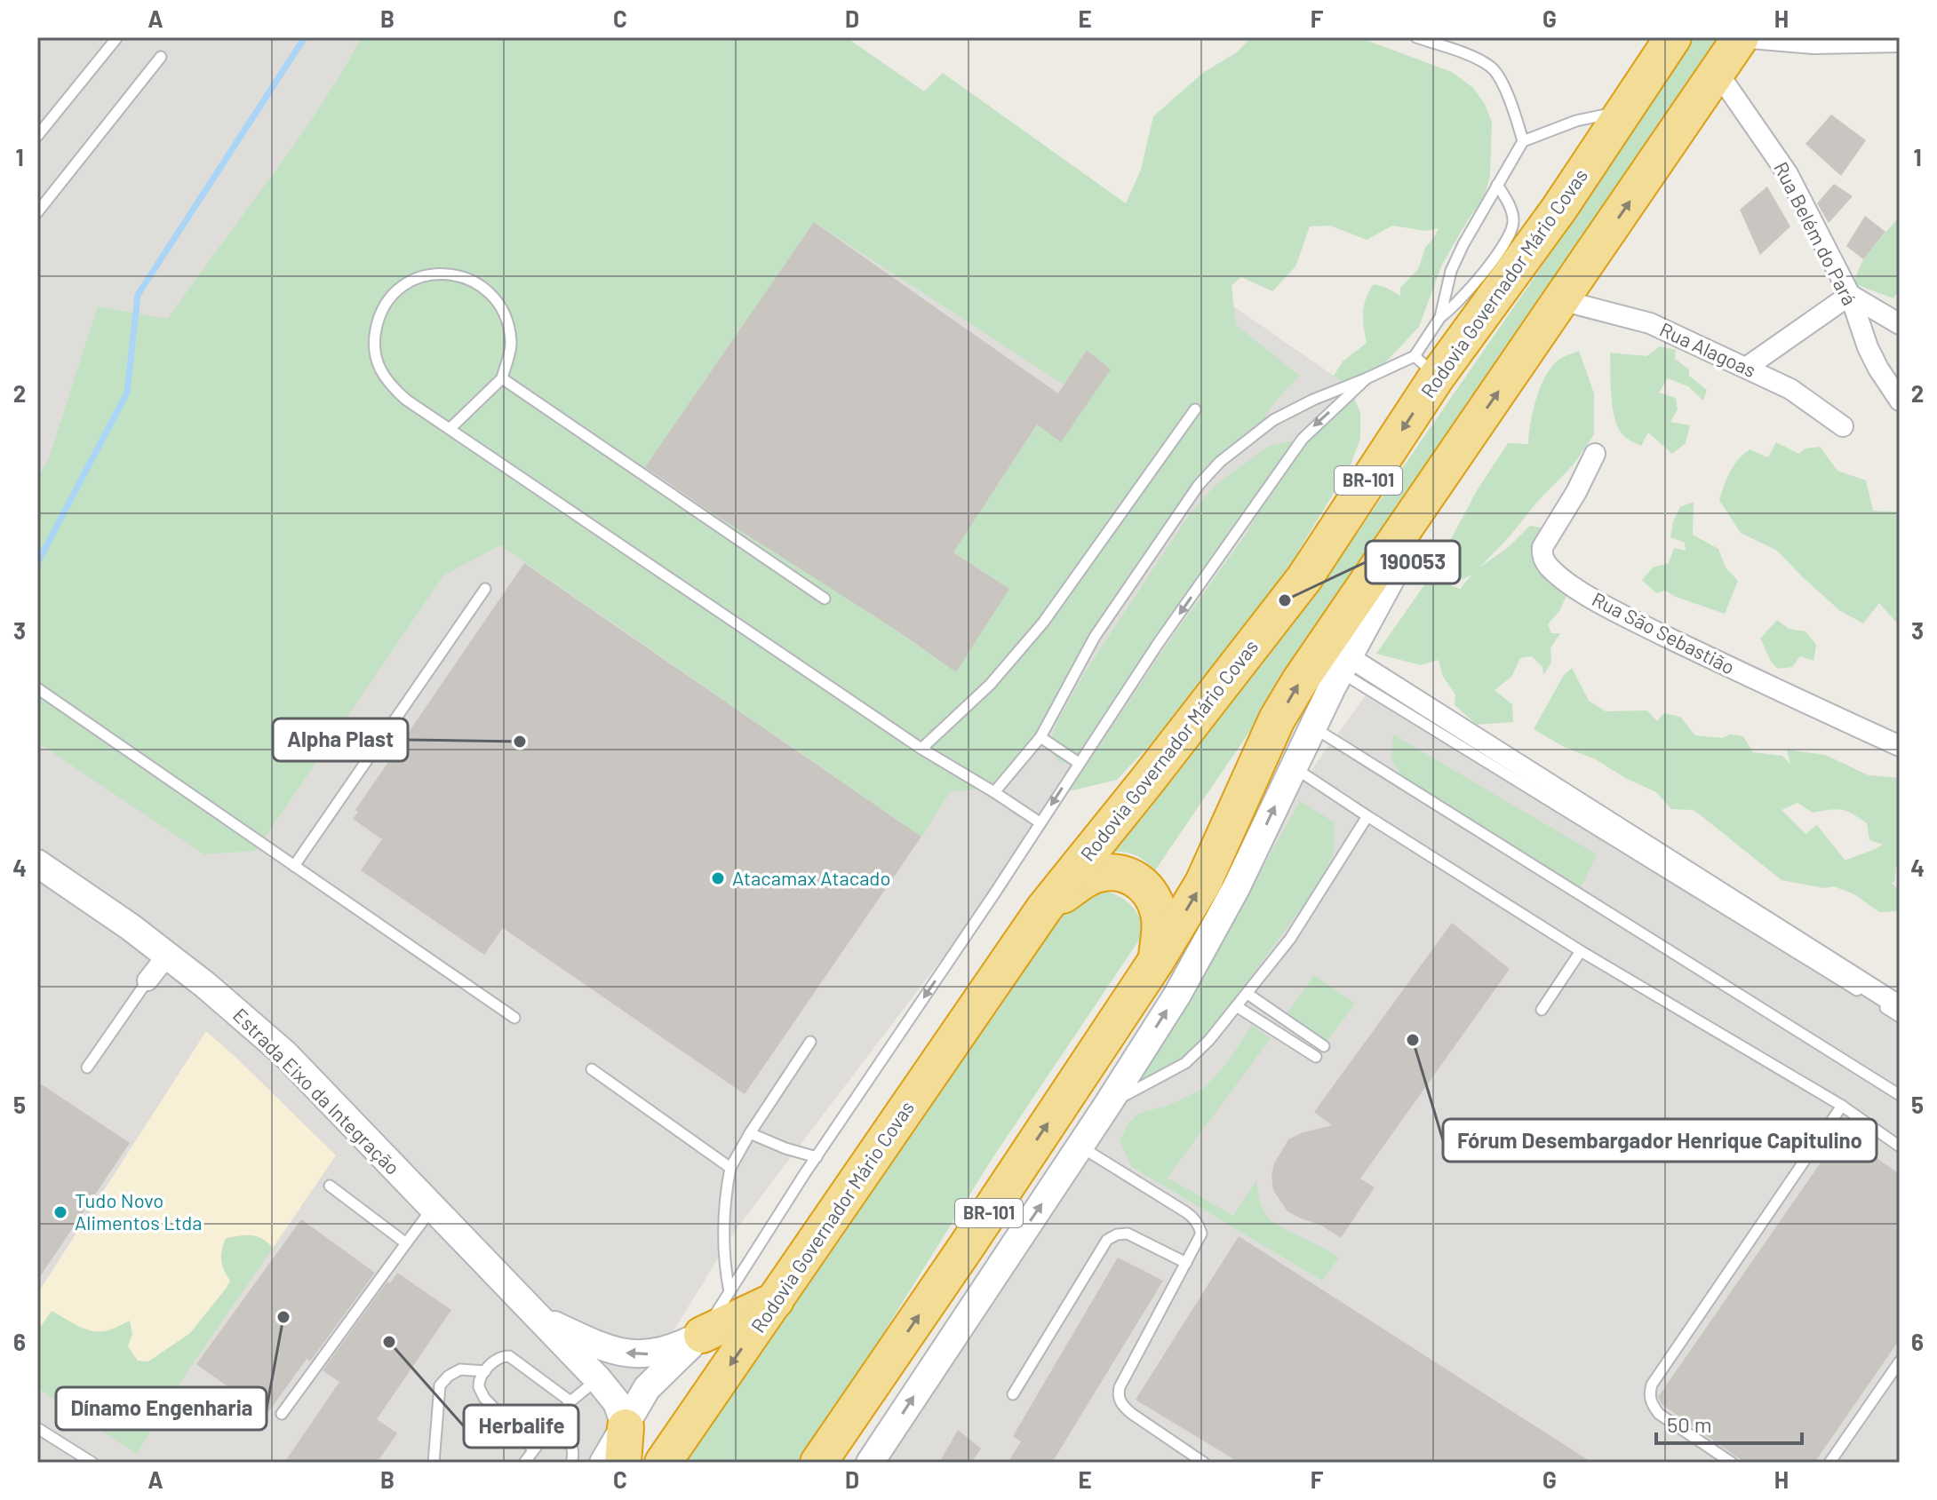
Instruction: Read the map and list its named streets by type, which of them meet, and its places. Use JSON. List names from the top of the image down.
{
  "streets": {
    "highway": ["Rodovia Governador Mário Covas", "BR-101"],
    "main road": ["Estrada Eixo da Integração"],
    "street": ["Rua Belém do Pará", "Rua Alagoas", "Rua São Sebastião"]
  },
  "crossings": [
    ["Rua Belém do Pará", "BR-101"],
    ["Rua Alagoas", "BR-101"]
  ],
  "places": [
    "190053",
    "Alpha Plast",
    "Atacamax Atacado",
    "Fórum Desembargador Henrique Capitulino",
    "Tudo Novo Alimentos Ltda",
    "Dínamo Engenharia",
    "Herbalife"
  ],
  "scale_bar": "50 m",
  "grid": {
    "columns": [
      "A",
      "B",
      "C",
      "D",
      "E",
      "F",
      "G",
      "H"
    ],
    "rows": [
      "1",
      "2",
      "3",
      "4",
      "5",
      "6"
    ]
  }
}
